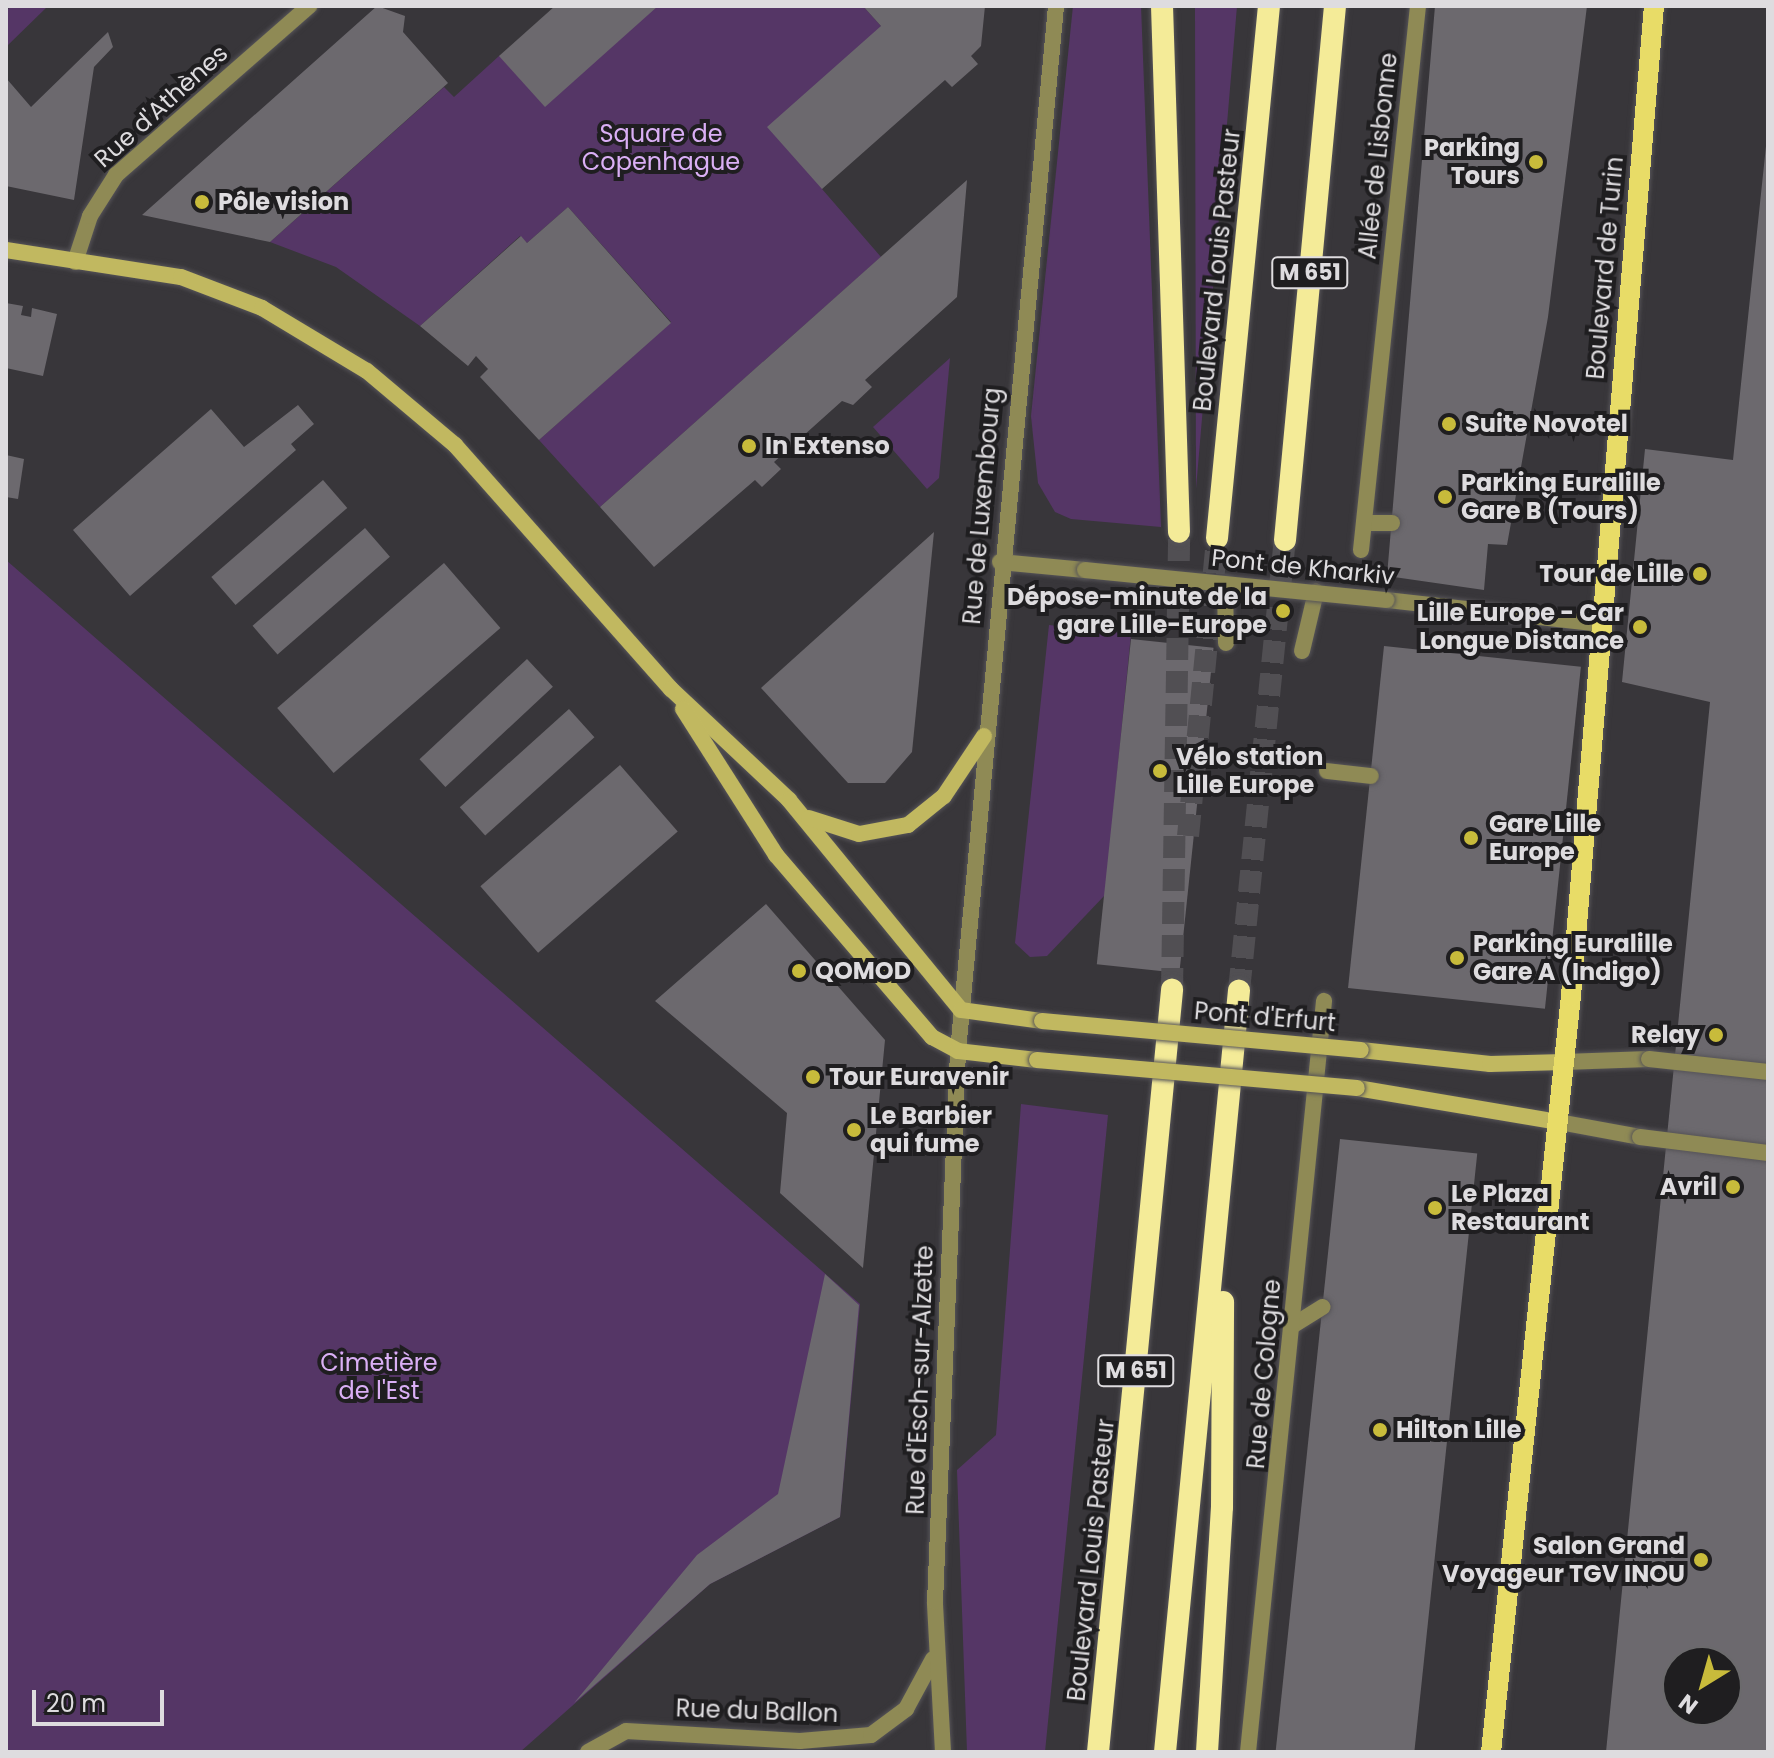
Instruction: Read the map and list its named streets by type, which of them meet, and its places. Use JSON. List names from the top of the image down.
{
  "streets": {
    "highway": ["Boulevard Louis Pasteur", "M 651"],
    "main road": ["Boulevard de Turin", "Pont d'Erfurt"],
    "street": [
      "Rue d'Athènes",
      "Allée de Lisbonne",
      "Rue de Luxembourg",
      "Pont de Kharkiv",
      "Rue de Cologne",
      "Rue d'Esch-sur-Alzette",
      "Rue du Ballon"
    ]
  },
  "crossings": [
    ["Boulevard de Turin", "Pont de Kharkiv"],
    ["Boulevard de Turin", "Pont d'Erfurt"],
    ["Rue de Luxembourg", "Pont de Kharkiv"],
    ["Rue de Luxembourg", "Pont d'Erfurt"],
    ["Rue de Luxembourg", "Rue d'Esch-sur-Alzette"],
    ["Pont d'Erfurt", "Rue d'Esch-sur-Alzette"],
    ["Rue d'Esch-sur-Alzette", "Rue du Ballon"]
  ],
  "parks": ["Square de Copenhague", "Cimetière de l'Est"],
  "places": [
    "Parking Tours",
    "Pôle vision",
    "Suite Novotel",
    "In Extenso",
    "Parking Euralille Gare B (Tours)",
    "Tour de Lille",
    "Dépose-minute de la gare Lille-Europe",
    "Lille Europe - Car Longue Distance",
    "Vélo station Lille Europe",
    "Gare Lille Europe",
    "Parking Euralille Gare A (Indigo)",
    "QOMOD",
    "Relay",
    "Tour Euravenir",
    "Le Barbier qui fume",
    "Avril",
    "Le Plaza Restaurant",
    "Hilton Lille",
    "Salon Grand Voyageur TGV INOU"
  ],
  "scale_bar": "20 m",
  "north": "bottom left"
}
